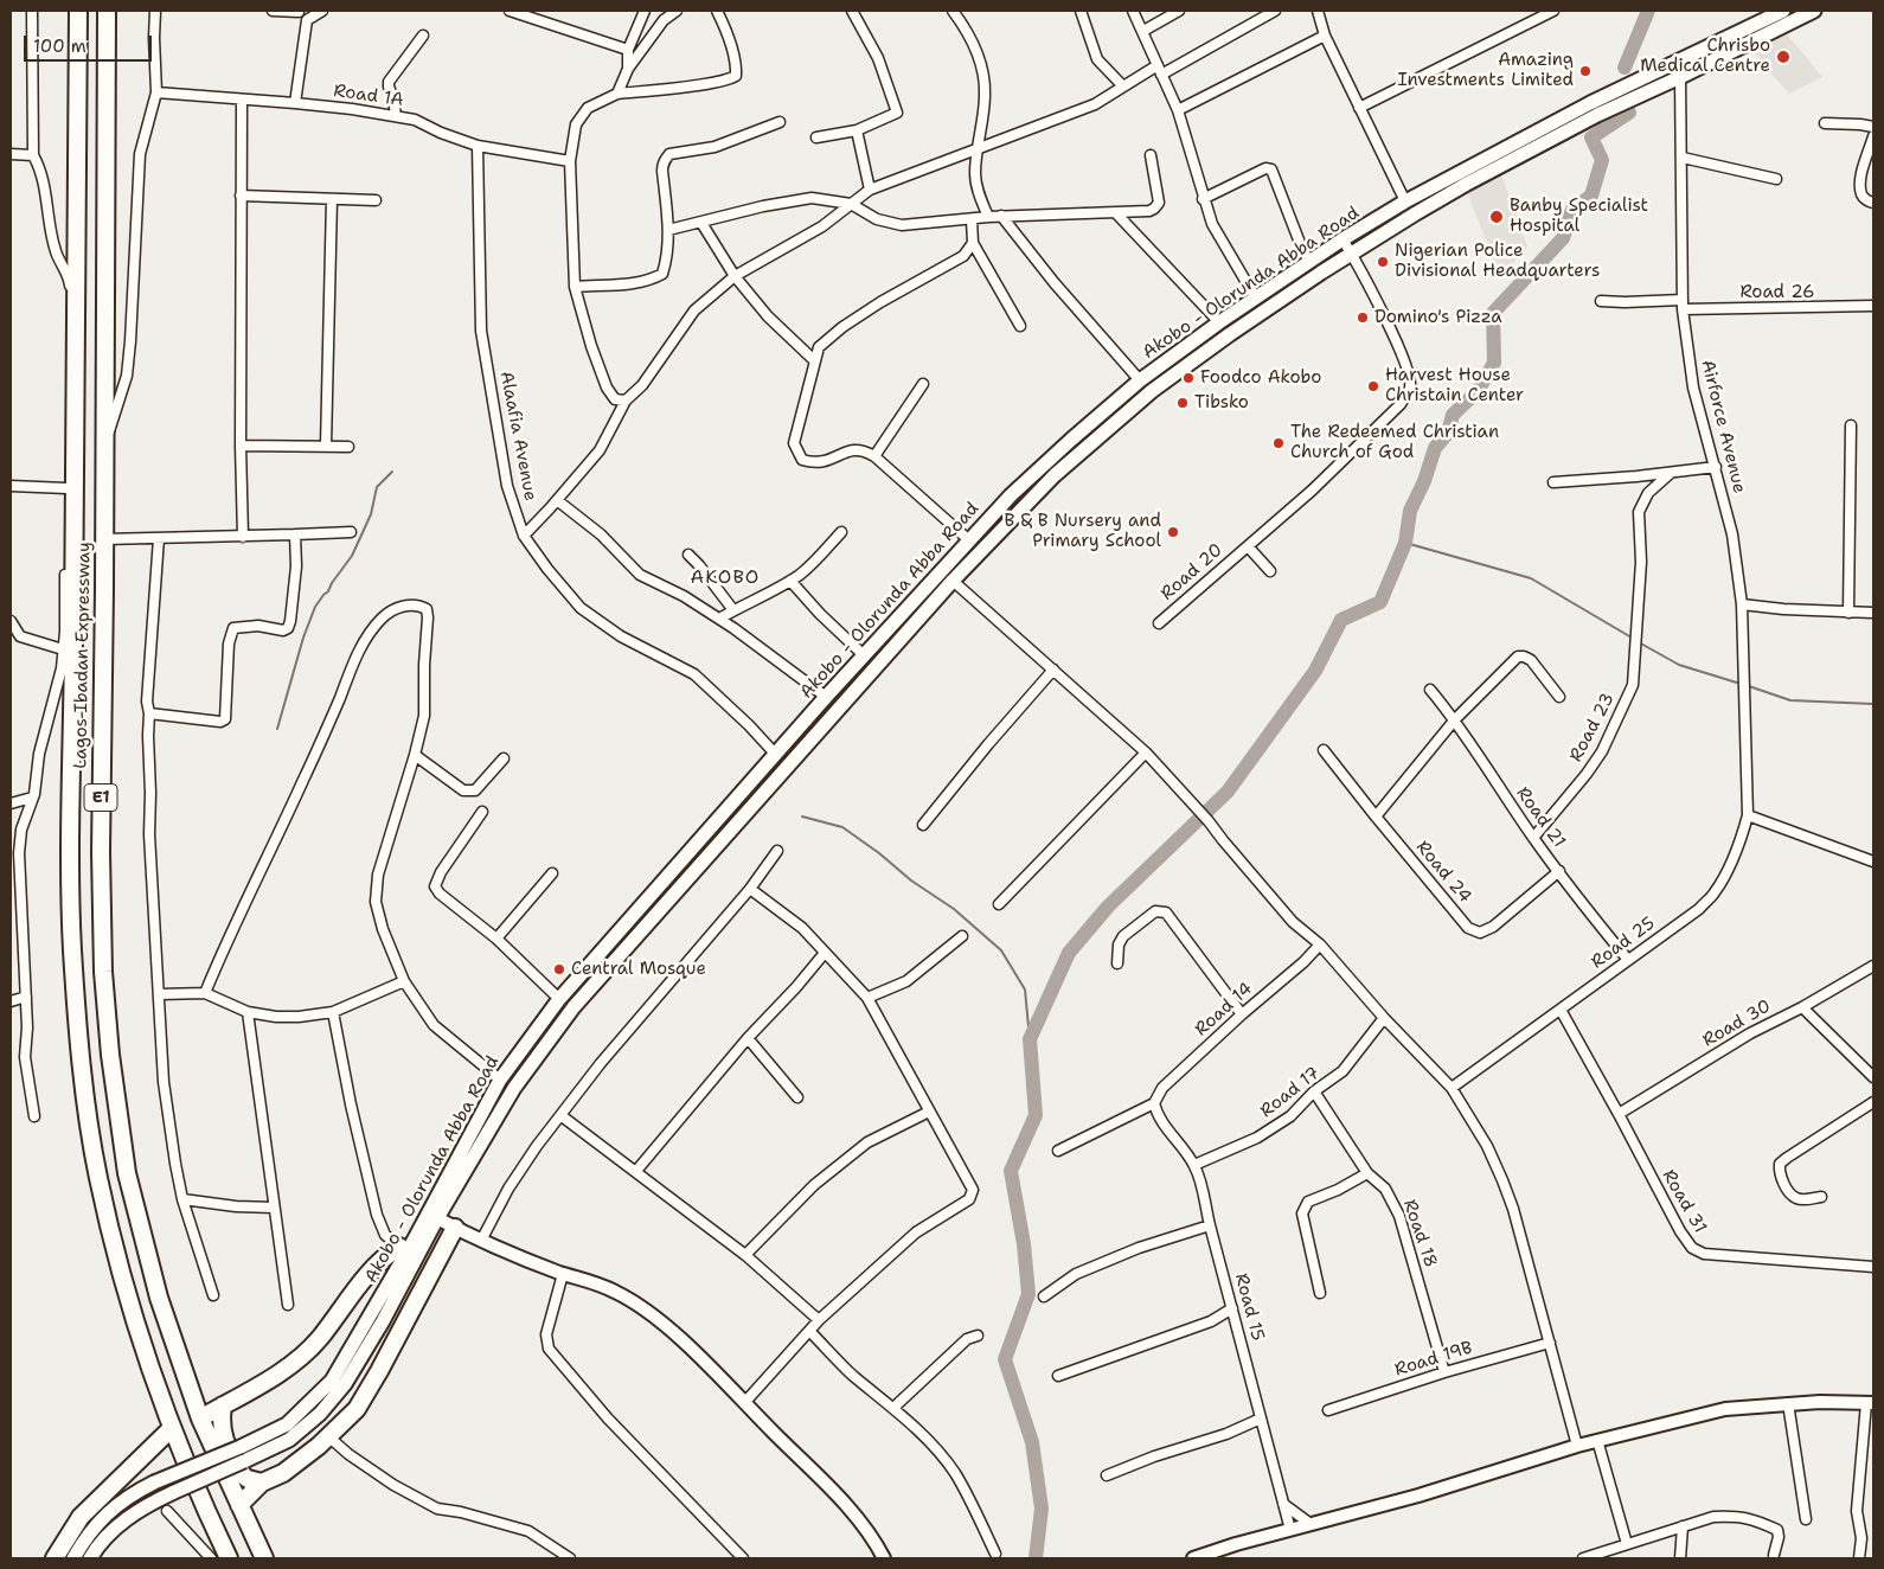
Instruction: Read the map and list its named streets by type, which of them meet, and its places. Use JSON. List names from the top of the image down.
{
  "streets": {
    "highway": ["Lagos-Ibadan Expressway", "E1"],
    "main road": ["Akobo - Olorunda Abba Road"],
    "street": [
      "Road 1A",
      "Road 26",
      "Airforce Avenue",
      "Alaafia Avenue",
      "Road 20",
      "Road 23",
      "Road 21",
      "Road 24",
      "Road 25",
      "Road 14",
      "Road 30",
      "Road 17",
      "Road 31",
      "Road 18",
      "Road 15",
      "Road 19B"
    ]
  },
  "crossings": [
    ["Road 1A", "Alaafia Avenue"],
    ["Akobo - Olorunda Abba Road", "Airforce Avenue"],
    ["Akobo - Olorunda Abba Road", "Alaafia Avenue"],
    ["Akobo - Olorunda Abba Road", "Road 20"],
    ["Road 26", "Airforce Avenue"],
    ["Airforce Avenue", "Road 25"],
    ["Road 23", "Road 21"],
    ["Road 21", "Road 24"],
    ["Road 21", "Road 25"],
    ["Road 25", "Road 31"],
    ["Road 14", "Road 15"],
    ["Road 30", "Road 31"],
    ["Road 17", "Road 18"],
    ["Road 17", "Road 15"],
    ["Road 18", "Road 19B"]
  ],
  "districts": ["AKOBO"],
  "places": [
    "Chrisbo Medical Centre",
    "Amazing Investments Limited",
    "Banby Specialist Hospital",
    "Nigerian Police Divisional Headquarters",
    "Domino's Pizza",
    "Foodco Akobo",
    "Harvest House Christain Center",
    "Tibsko",
    "The Redeemed Christian Church of God",
    "B & B Nursery and Primary School",
    "Central Mosque"
  ],
  "scale_bar": "100 m"
}
